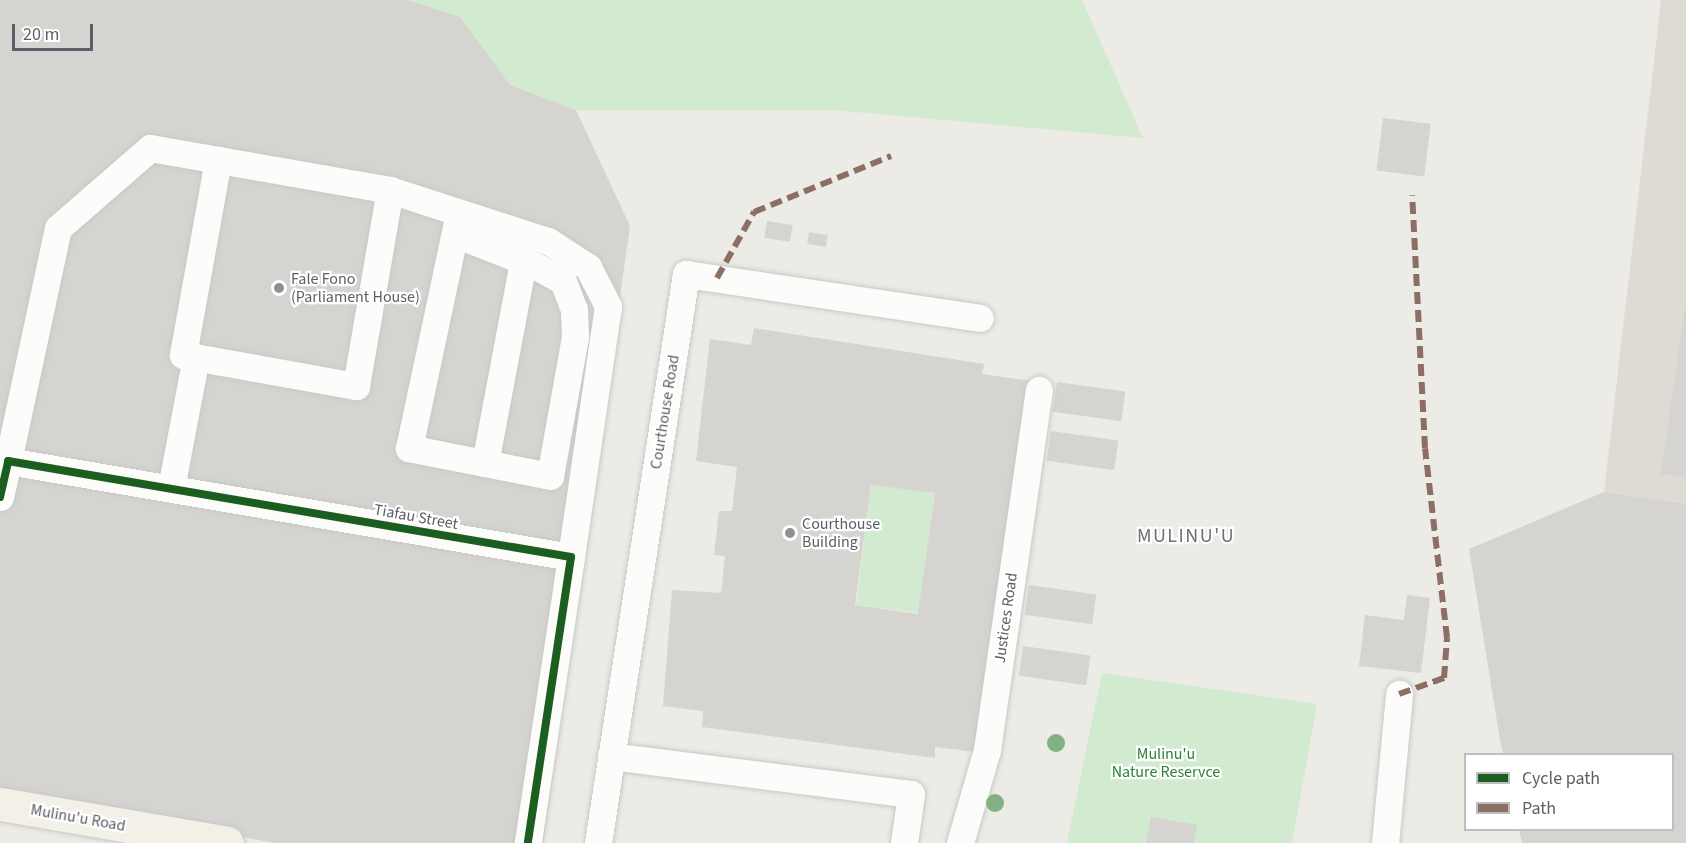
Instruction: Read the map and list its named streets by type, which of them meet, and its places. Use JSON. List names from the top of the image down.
{
  "streets": {
    "main road": ["Mulinu'u Road"],
    "street": ["Courthouse Road", "Tiafau Street", "Justices Road"]
  },
  "districts": ["MULINU'U"],
  "parks": ["Mulinu'u Nature Reservce"],
  "places": ["Fale Fono (Parliament House)", "Courthouse Building"],
  "legend": ["Cycle path", "Path"],
  "scale_bar": "20 m"
}
